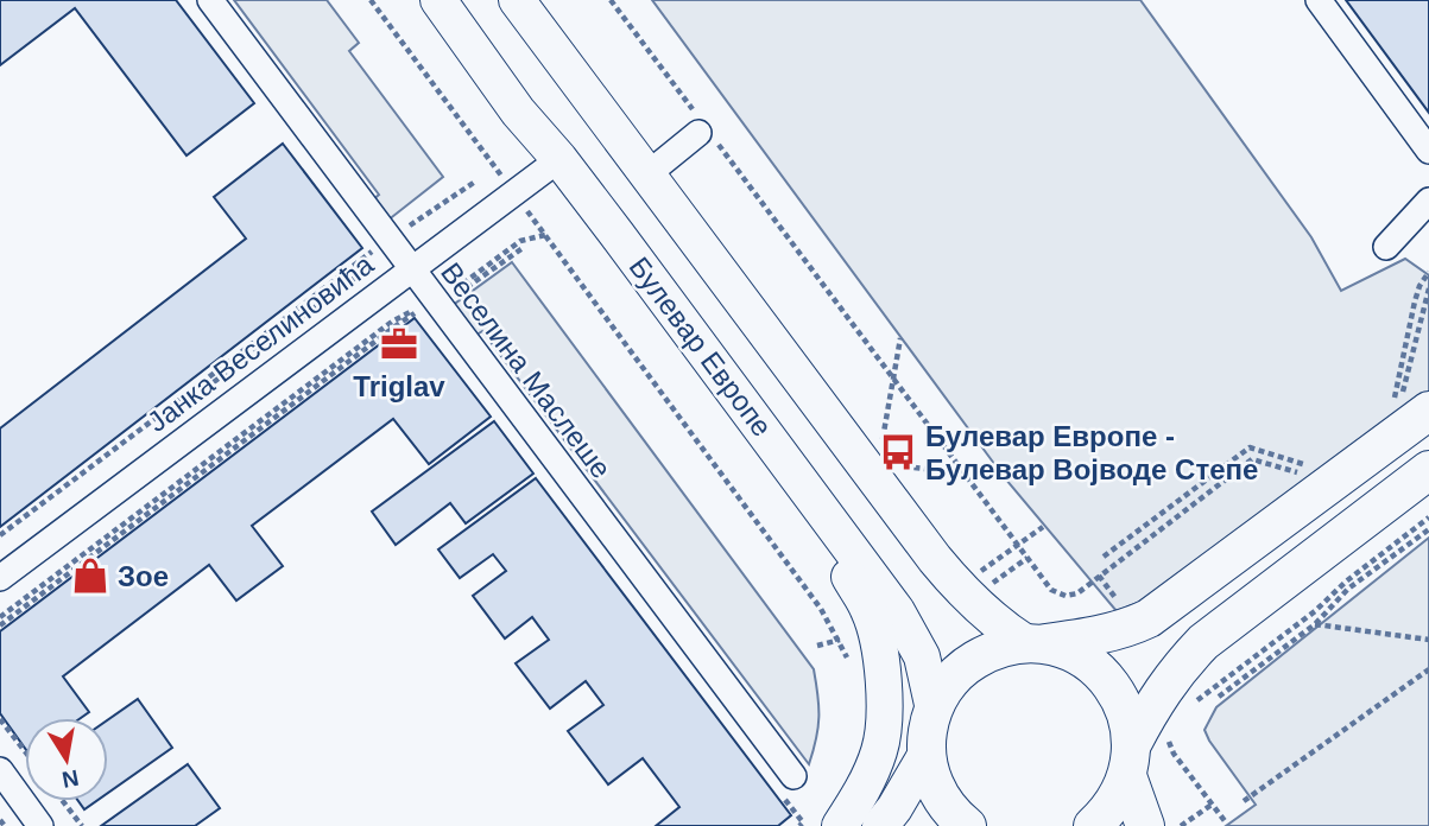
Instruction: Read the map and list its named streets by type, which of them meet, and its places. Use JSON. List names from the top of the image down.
{
  "streets": {
    "main road": ["Булевар Европе"],
    "street": ["Јанка Веселиновића", "Веселина Маслеше"]
  },
  "crossings": [
    ["Јанка Веселиновића", "Булевар Европе"],
    ["Јанка Веселиновића", "Веселина Маслеше"]
  ],
  "places": {
    "office": ["Triglav"],
    "bus stop": ["Булевар Европе - Булевар Војводе Степе"],
    "shop": ["Зое"]
  },
  "north": "bottom"
}
